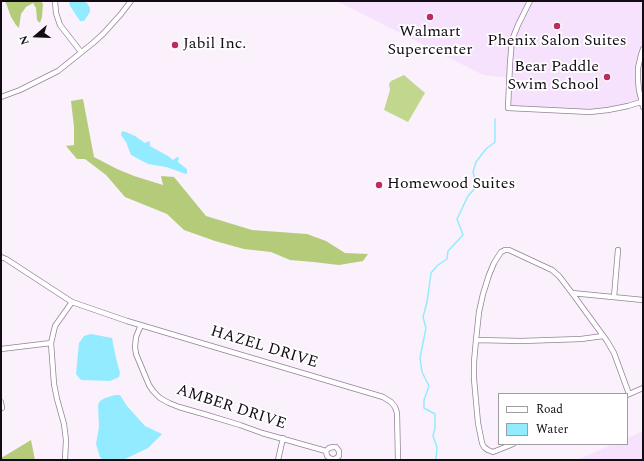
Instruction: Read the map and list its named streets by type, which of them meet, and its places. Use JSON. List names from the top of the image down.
{
  "streets": {
    "street": ["HAZEL DRIVE", "AMBER DRIVE"]
  },
  "crossings": [
    ["HAZEL DRIVE", "AMBER DRIVE"]
  ],
  "places": [
    "Walmart Supercenter",
    "Phenix Salon Suites",
    "Jabil Inc.",
    "Bear Paddle Swim School",
    "Homewood Suites"
  ],
  "legend": ["Road", "Water"],
  "north": "left"
}
